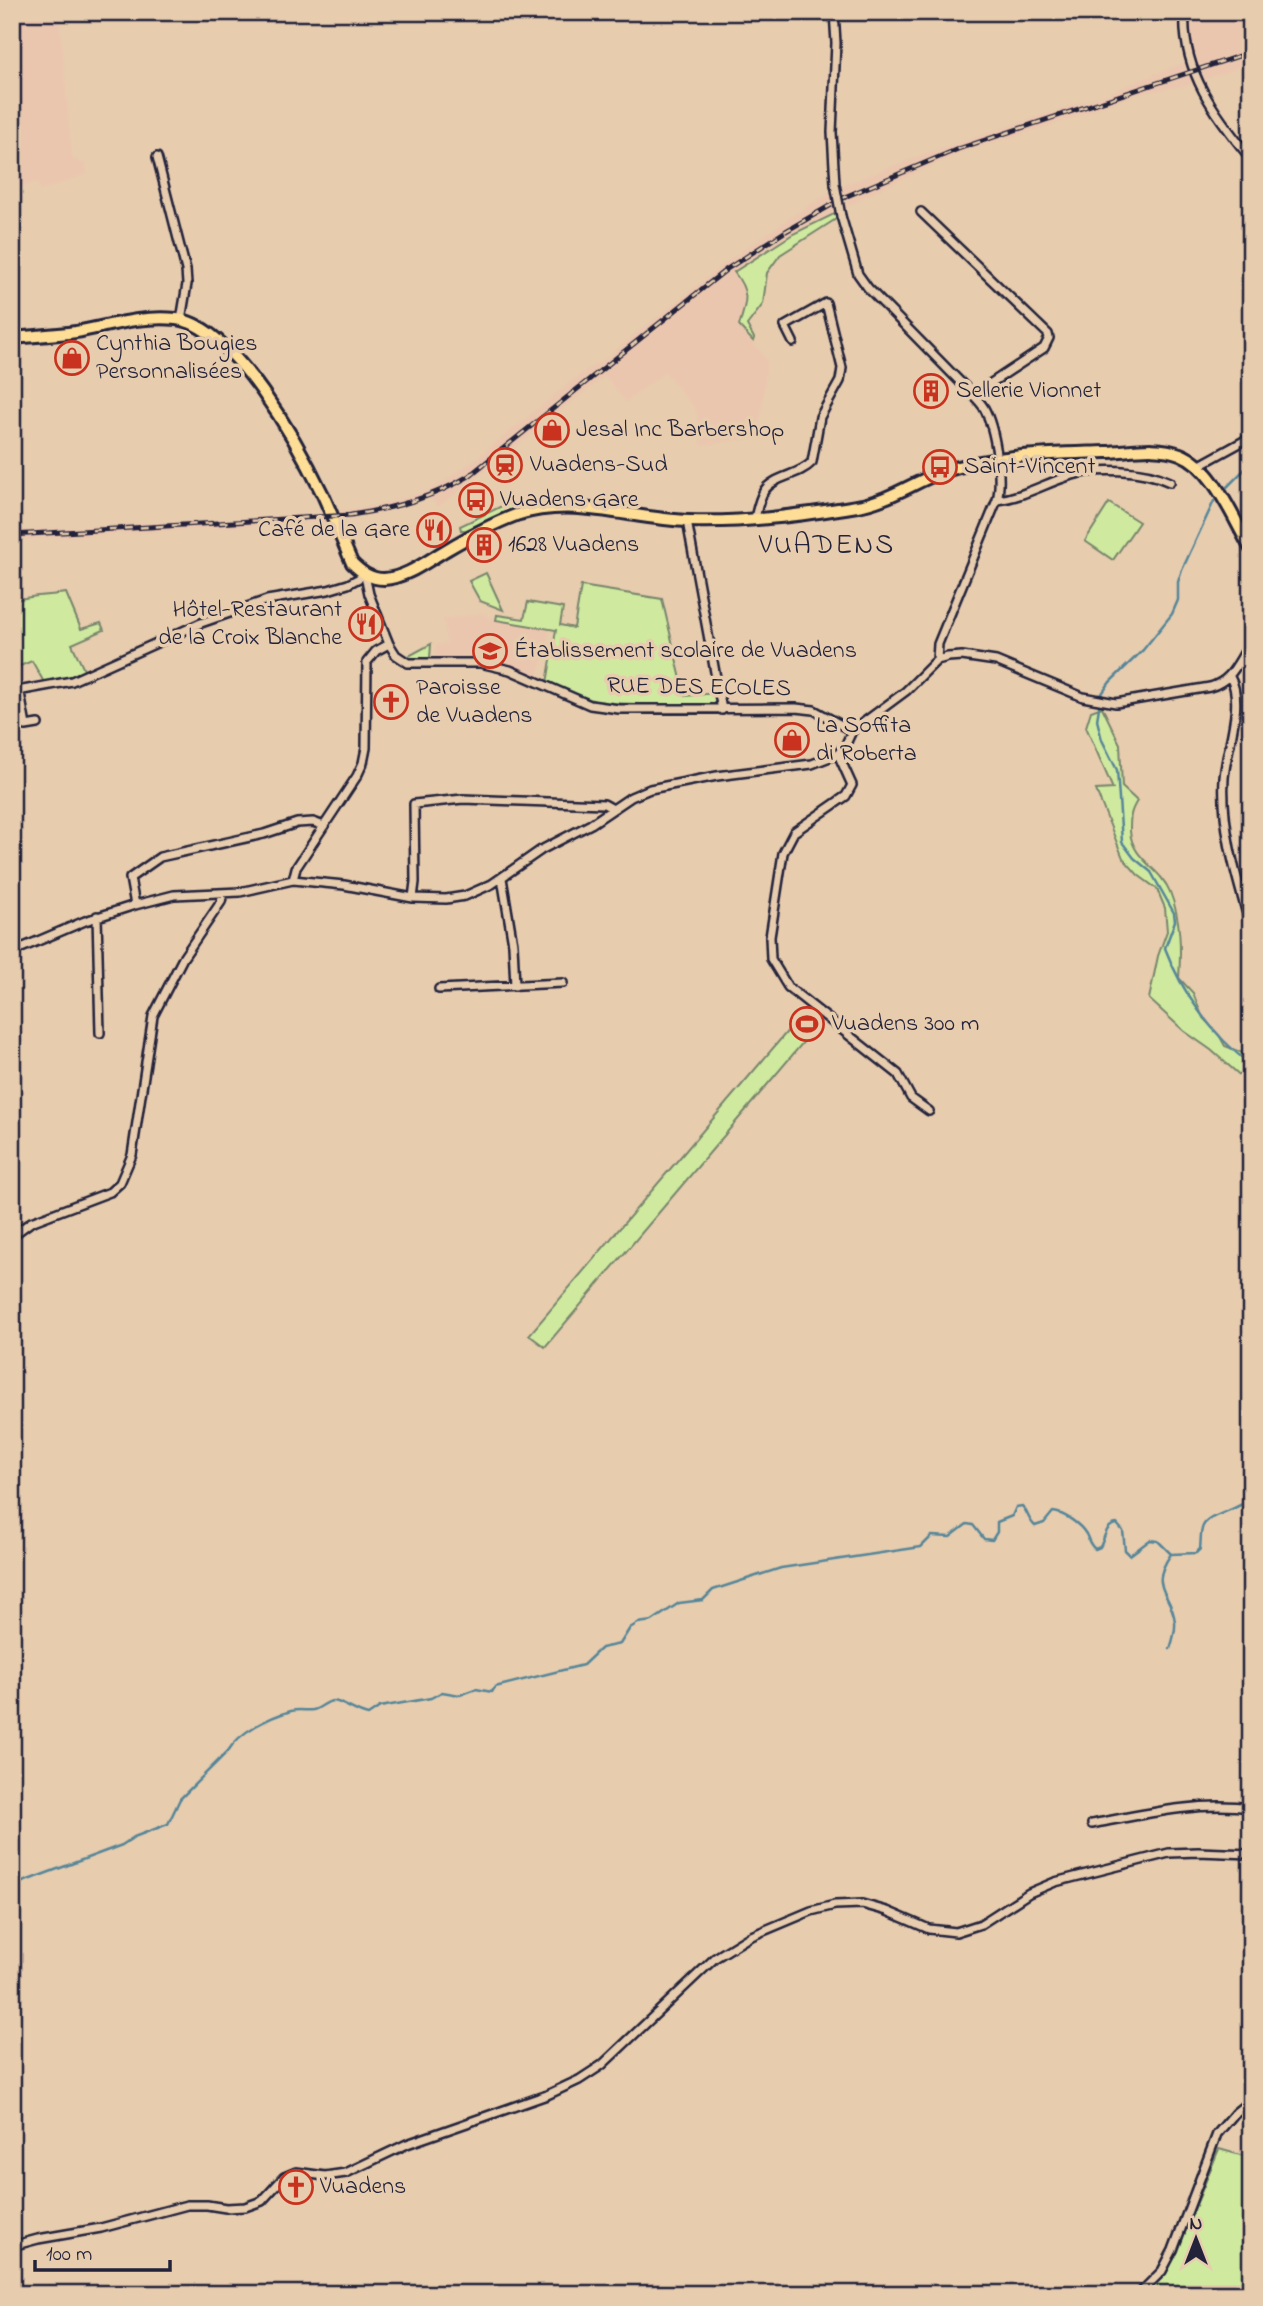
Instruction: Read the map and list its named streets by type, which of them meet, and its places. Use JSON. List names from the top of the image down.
{
  "streets": {
    "street": ["RUE DES ECOLES"]
  },
  "districts": ["VUADENS"],
  "places": {
    "shop": ["Cynthia Bougies Personnalisées", "Jesal Inc Barbershop", "La Soffita di Roberta"],
    "building": ["Sellerie Vionnet", "1628 Vuadens"],
    "station": ["Vuadens-Sud"],
    "bus stop": ["Saint-Vincent", "Vuadens Gare"],
    "restaurant": ["Café de la Gare", "Hôtel-Restaurant de la Croix Blanche"],
    "school or university": ["Établissement scolaire de Vuadens"],
    "church": ["Paroisse de Vuadens", "Vuadens"],
    "sports": ["Vuadens 300 m"]
  },
  "scale_bar": "100 m",
  "north": "top"
}
